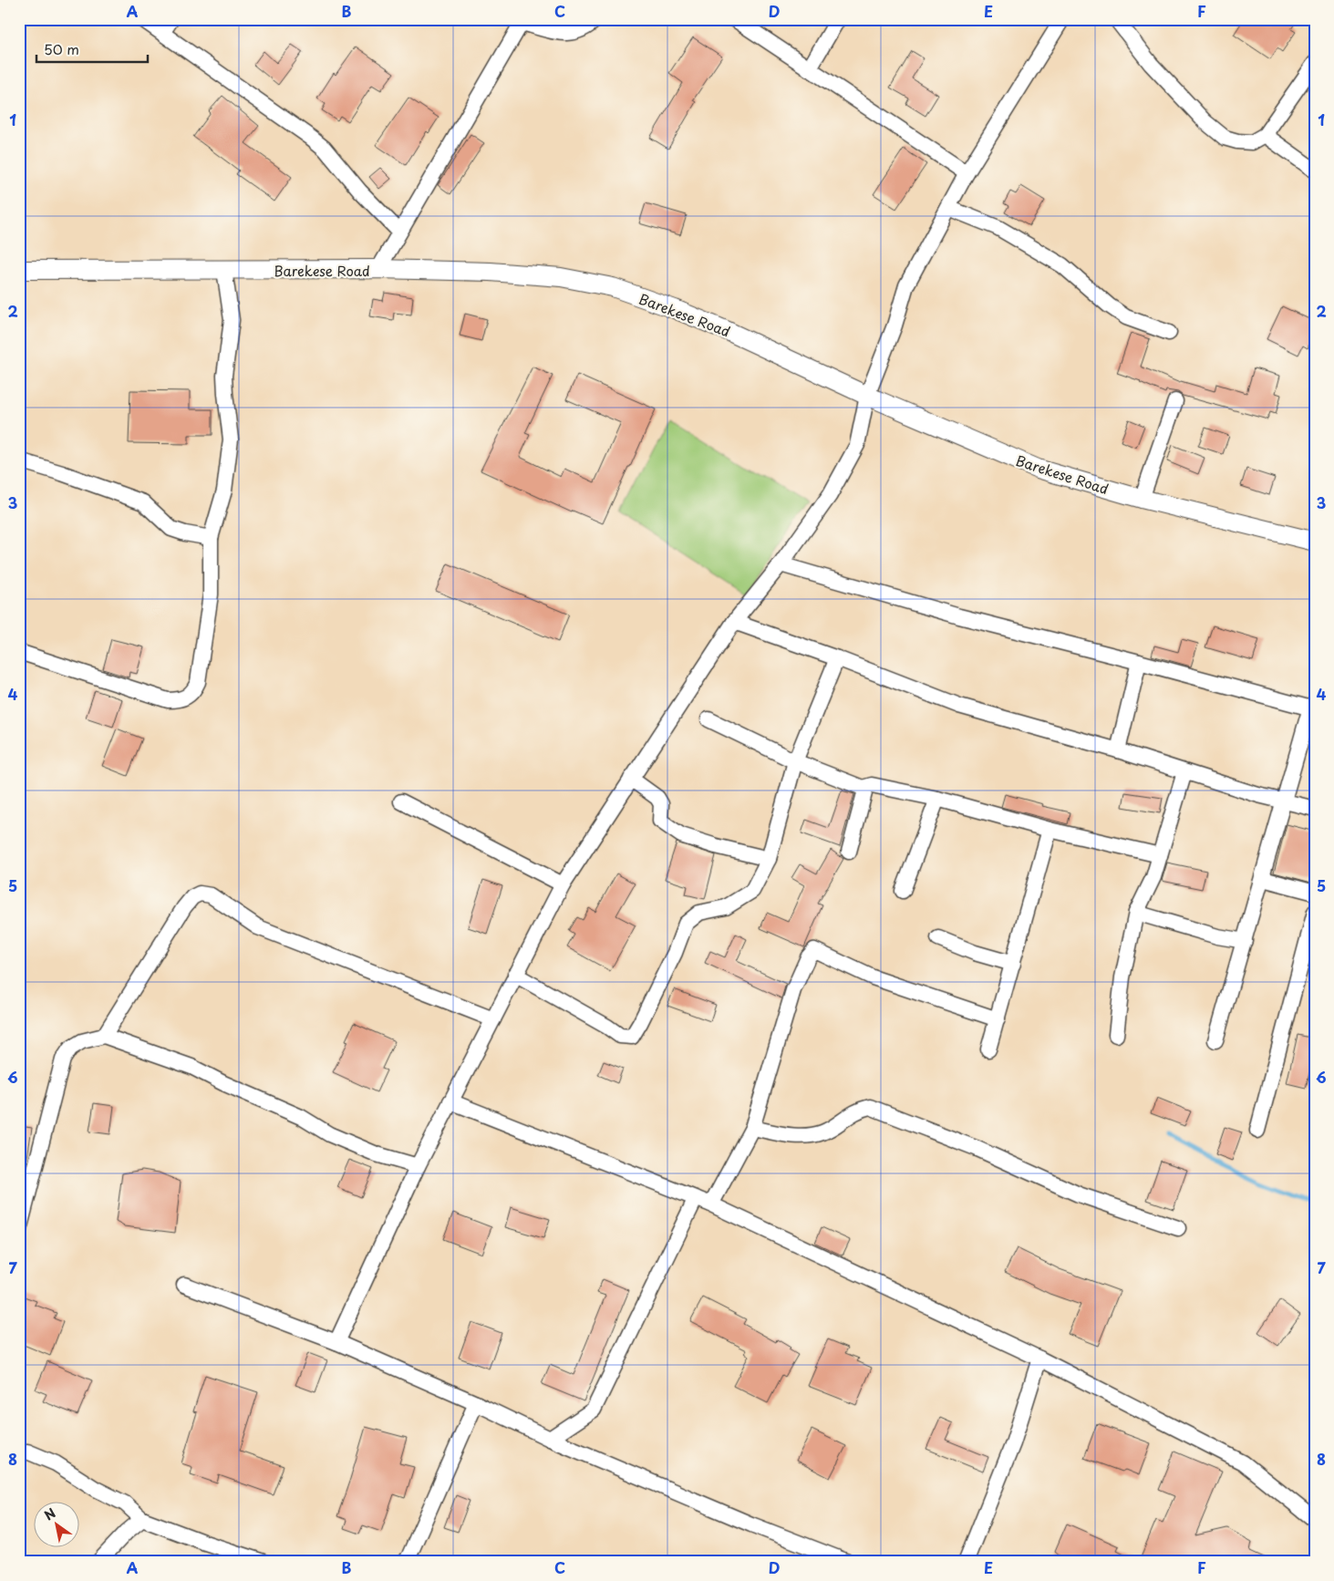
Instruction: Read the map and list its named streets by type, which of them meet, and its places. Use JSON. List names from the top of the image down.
{
  "streets": {
    "main road": ["Barekese Road"]
  },
  "scale_bar": "50 m",
  "north": "top left",
  "grid": {
    "columns": [
      "A",
      "B",
      "C",
      "D",
      "E",
      "F"
    ],
    "rows": [
      "1",
      "2",
      "3",
      "4",
      "5",
      "6",
      "7",
      "8"
    ]
  }
}
